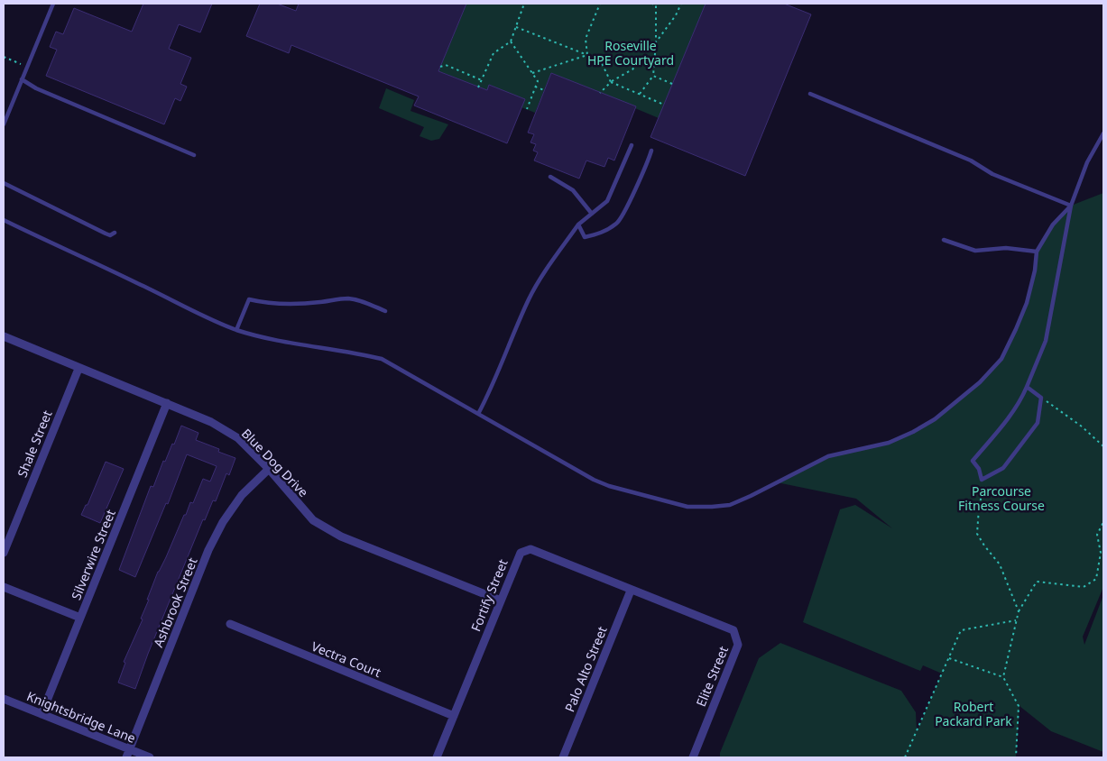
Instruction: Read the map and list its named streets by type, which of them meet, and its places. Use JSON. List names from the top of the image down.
{
  "streets": {
    "street": [
      "Shale Street",
      "Blue Dog Drive",
      "Silverwire Street",
      "Fortify Street",
      "Ashbrook Street",
      "Vectra Court",
      "Palo Alto Street",
      "Elite Street",
      "Knightsbridge Lane"
    ]
  },
  "crossings": [
    ["Shale Street", "Blue Dog Drive"],
    ["Blue Dog Drive", "Silverwire Street"],
    ["Blue Dog Drive", "Fortify Street"],
    ["Blue Dog Drive", "Ashbrook Street"],
    ["Silverwire Street", "Knightsbridge Lane"],
    ["Fortify Street", "Vectra Court"],
    ["Fortify Street", "Palo Alto Street"],
    ["Fortify Street", "Elite Street"],
    ["Ashbrook Street", "Knightsbridge Lane"],
    ["Palo Alto Street", "Elite Street"]
  ],
  "parks": ["Roseville HPE Courtyard", "Parcourse Fitness Course", "Robert Packard Park"]
}
